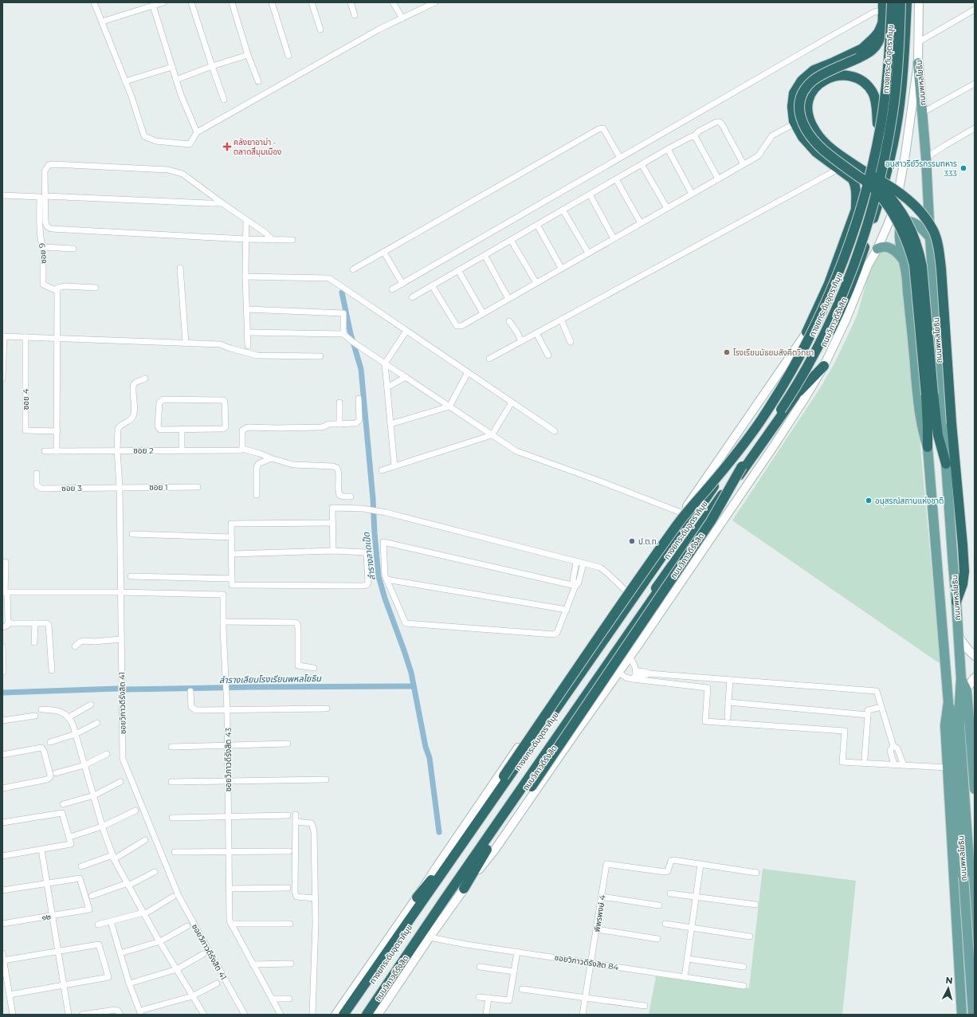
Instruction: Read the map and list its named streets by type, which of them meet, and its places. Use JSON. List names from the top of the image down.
{
  "streets": {
    "highway": ["ทางยกระดับอุตราภิมุข", "ถนนพหลโยธิน", "ถนนวิภาวดีรังสิต"],
    "street": [
      "ซอย 9",
      "ซอย 4",
      "ซอย 2",
      "ซอย 1",
      "ซอย 3",
      "ซอยวิภาวดีรังสิต 41",
      "ซอยวิภาวดีรังสิต 43",
      "พิพรพงษ์ 4",
      "๑๒",
      "ซอยวิภาวดีรังสิต 84"
    ]
  },
  "crossings": [
    ["ถนนพหลโยธิน", "ถนนวิภาวดีรังสิต"],
    ["ถนนวิภาวดีรังสิต", "ซอยวิภาวดีรังสิต 84"],
    ["ซอย 2", "ซอยวิภาวดีรังสิต 41"],
    ["ซอย 1", "ซอย 3"],
    ["ซอย 1", "ซอยวิภาวดีรังสิต 41"],
    ["ซอย 3", "ซอยวิภาวดีรังสิต 41"],
    ["ซอยวิภาวดีรังสิต 41", "ซอยวิภาวดีรังสิต 43"],
    ["พิพรพงษ์ 4", "ซอยวิภาวดีรังสิต 84"]
  ],
  "water": ["ลำรางลาดเป็ด", "ลำรางเลียบโรงเรียนพหลโยธิน"],
  "places": {
    "health": ["คลังยาอาม่า - ตลาดสี่มุมเมือง"],
    "other": [
      "อนุสาวรีย์วีรกรรมทหาร 333",
      "โรงเรียนมัธยมสังคีตวิทยา",
      "อนุสรณ์สถานแห่งชาติ",
      "ป.ต.ท."
    ]
  },
  "north": "top"
}
